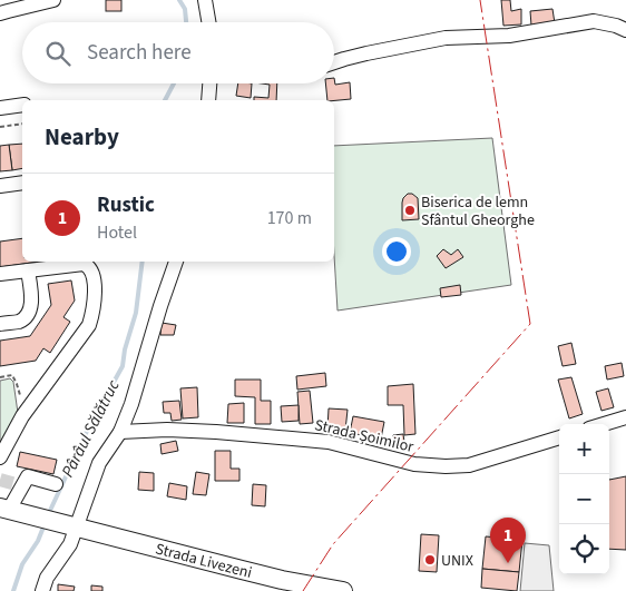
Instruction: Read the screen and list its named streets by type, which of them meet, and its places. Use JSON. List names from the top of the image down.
{
  "streets": {
    "main road": ["Strada Livezeni"],
    "street": ["Strada Șoimilor"]
  },
  "water": ["Pârâul Sălătruc"],
  "places": ["Biserica de lemn Sfântul Gheorghe", "UNIX"],
  "page": {
    "search": "Search here",
    "heading": "Nearby",
    "list": [
      {
        "mark": "1",
        "name": "Rustic",
        "note": "Hotel",
        "value": "170 m"
      }
    ],
    "map_buttons": ["+", "−"],
    "pins": "1"
  }
}
